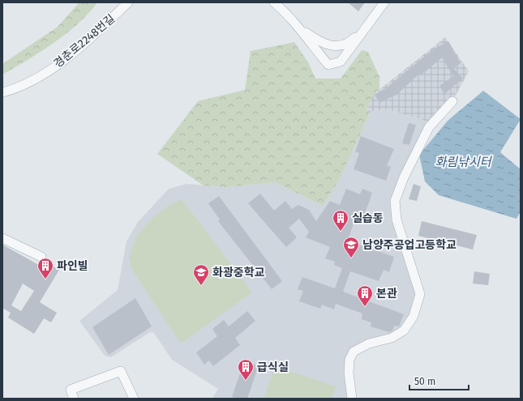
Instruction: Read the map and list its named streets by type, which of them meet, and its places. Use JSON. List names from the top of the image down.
{
  "streets": {
    "street": ["경춘로2248번길"]
  },
  "water": ["화림낚시터"],
  "places": {
    "building": [
      "실습동",
      "파인빌",
      "본관",
      "급식실"
    ],
    "school or university": ["남양주공업고등학교", "화광중학교"]
  },
  "scale_bar": "50 m"
}
